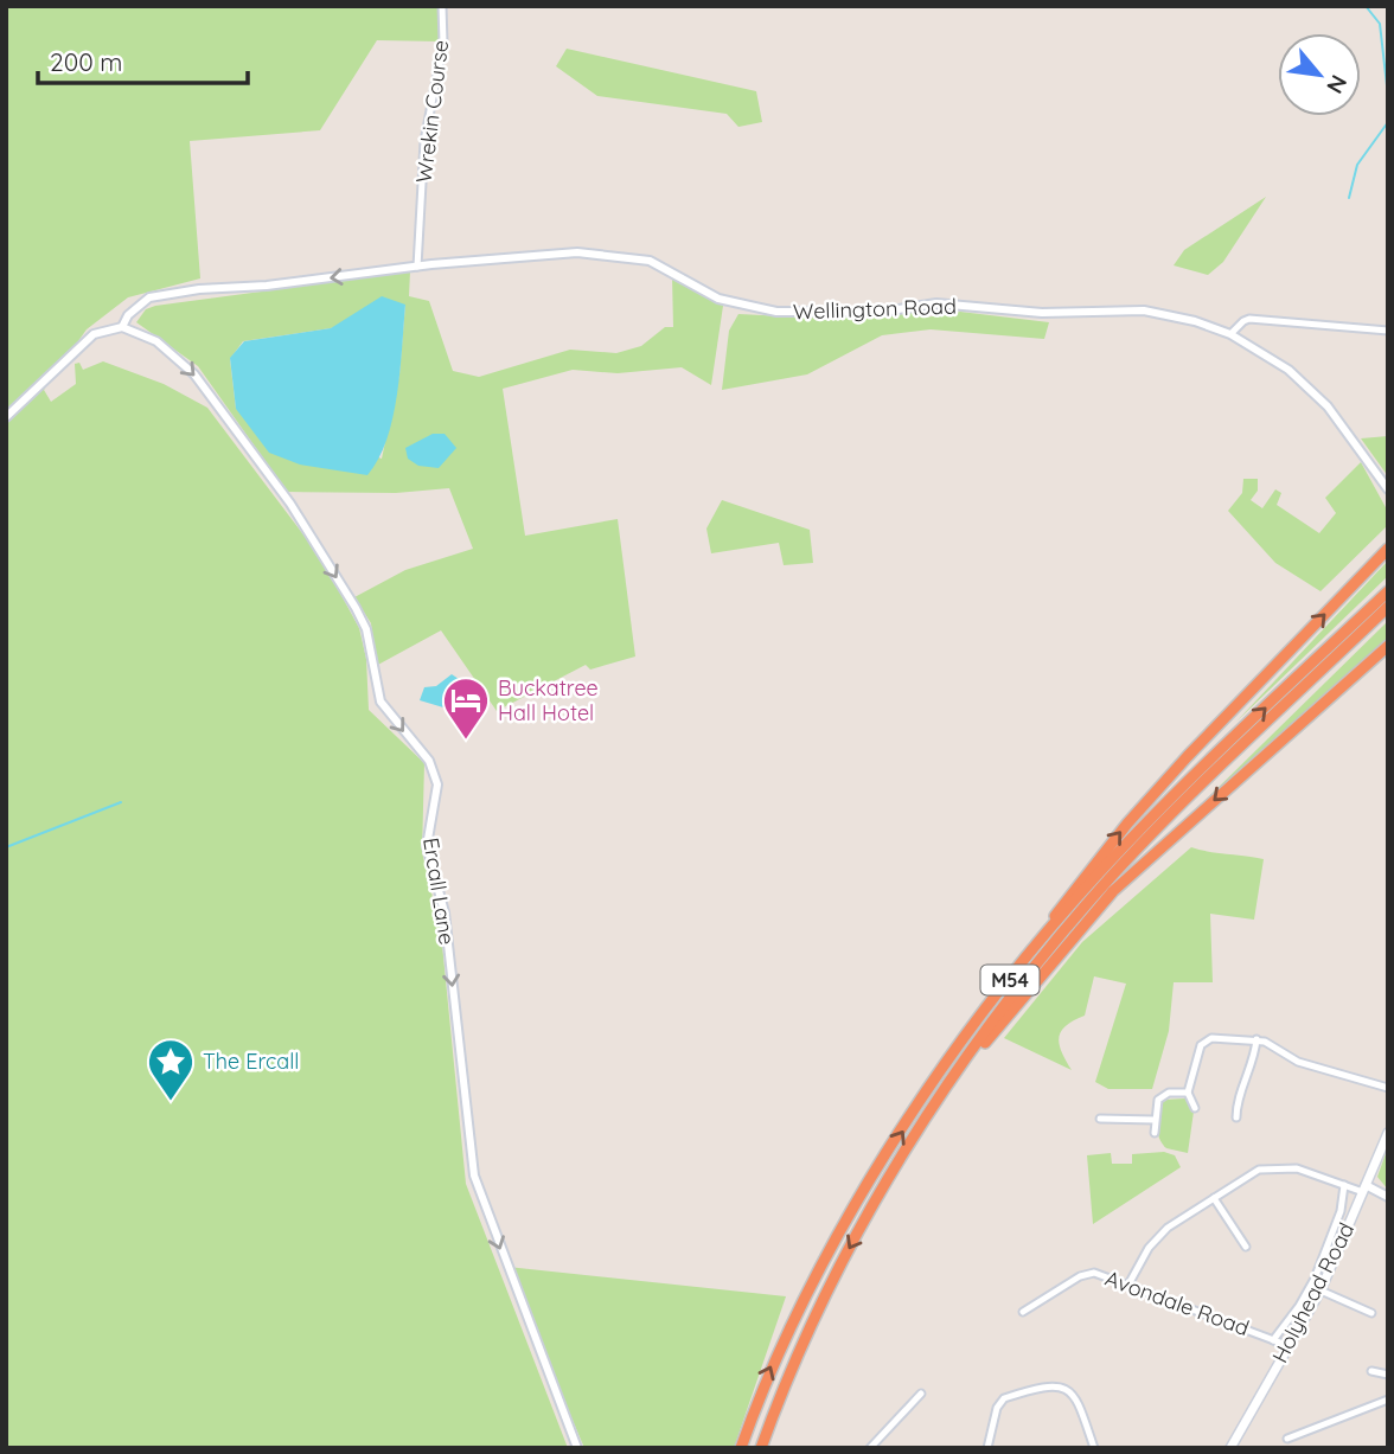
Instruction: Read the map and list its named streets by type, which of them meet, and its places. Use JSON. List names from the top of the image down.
{
  "streets": {
    "highway": ["M54"],
    "main road": ["Holyhead Road"],
    "street": [
      "Wrekin Course",
      "Wellington Road",
      "Ercall Lane",
      "Avondale Road"
    ]
  },
  "crossings": [
    ["Wrekin Course", "Wellington Road"],
    ["Wellington Road", "Ercall Lane"],
    ["Holyhead Road", "Avondale Road"]
  ],
  "one_way": ["Ercall Lane"],
  "places": {
    "hotel": ["Buckatree Hall Hotel"],
    "place": ["The Ercall"]
  },
  "scale_bar": "200 m",
  "north": "bottom right"
}
